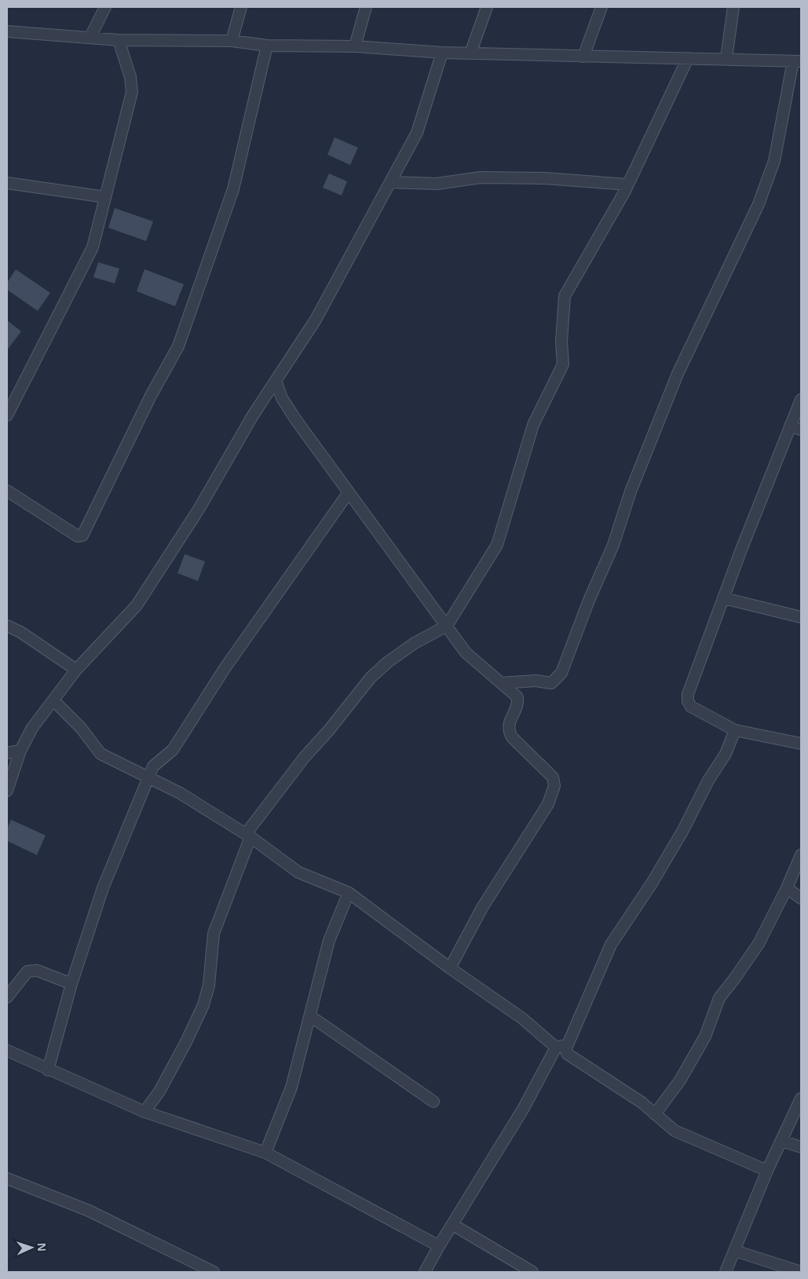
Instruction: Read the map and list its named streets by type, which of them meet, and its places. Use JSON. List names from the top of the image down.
{
  "north": "right"
}
